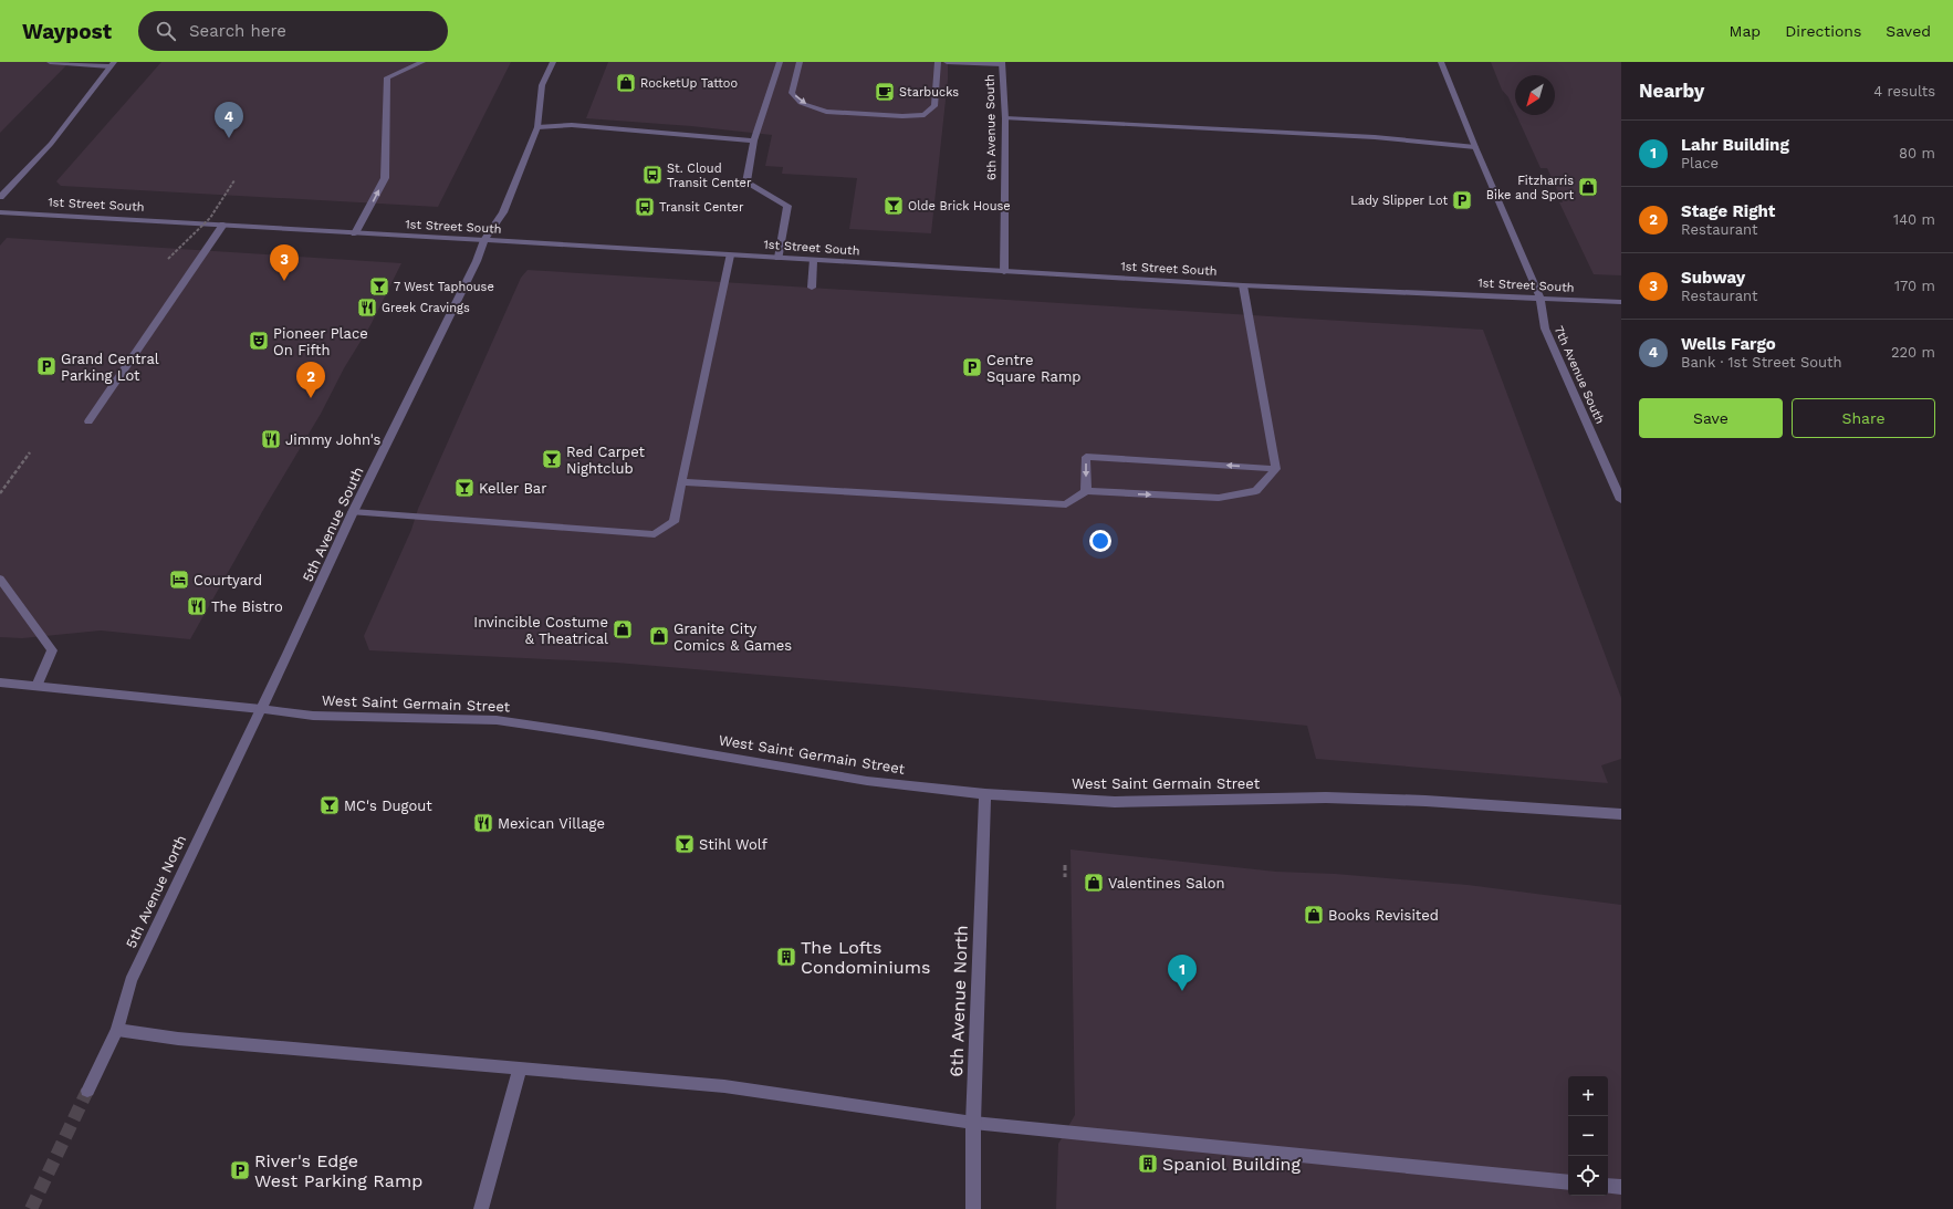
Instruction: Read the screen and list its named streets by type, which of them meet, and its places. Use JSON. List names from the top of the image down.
{
  "streets": {
    "street": [
      "6th Avenue South",
      "1st Street South",
      "7th Avenue South",
      "5th Avenue South",
      "West Saint Germain Street",
      "5th Avenue North",
      "6th Avenue North"
    ]
  },
  "crossings": [
    ["6th Avenue South", "1st Street South"],
    ["1st Street South", "7th Avenue South"],
    ["1st Street South", "5th Avenue South"],
    ["5th Avenue South", "West Saint Germain Street"],
    ["5th Avenue South", "5th Avenue North"],
    ["West Saint Germain Street", "5th Avenue North"],
    ["West Saint Germain Street", "6th Avenue North"]
  ],
  "places": {
    "shop": [
      "RocketUp Tattoo",
      "Fitzharris Bike and Sport",
      "Invincible Costume & Theatrical",
      "Granite City Comics & Games",
      "Valentines Salon",
      "Books Revisited"
    ],
    "cafe": ["Starbucks"],
    "bus stop": ["St. Cloud Transit Center", "Transit Center"],
    "parking": [
      "Lady Slipper Lot",
      "Grand Central Parking Lot",
      "Centre Square Ramp",
      "River's Edge West Parking Ramp"
    ],
    "bar": [
      "Olde Brick House",
      "7 West Taphouse",
      "Red Carpet Nightclub",
      "Keller Bar",
      "MC's Dugout",
      "Stihl Wolf"
    ],
    "restaurant": [
      "Greek Cravings",
      "Jimmy John's",
      "The Bistro",
      "Mexican Village"
    ],
    "theatre": ["Pioneer Place On Fifth"],
    "hotel": ["Courtyard"],
    "building": ["The Lofts Condominiums", "Spaniol Building"]
  },
  "north": "bottom left",
  "page": {
    "header": "Waypost",
    "search": "Search here",
    "nav": ["Map", "Directions", "Saved"],
    "heading": ["Nearby", "4 results"],
    "pins": [
      "4",
      "3",
      "2",
      "1"
    ],
    "list": [
      {
        "mark": "1",
        "name": "Lahr Building",
        "note": "Place",
        "value": "80 m"
      },
      {
        "mark": "2",
        "name": "Stage Right",
        "note": "Restaurant",
        "value": "140 m"
      },
      {
        "mark": "3",
        "name": "Subway",
        "note": "Restaurant",
        "value": "170 m"
      },
      {
        "mark": "4",
        "name": "Wells Fargo",
        "note": "Bank · 1st Street South",
        "value": "220 m"
      }
    ],
    "buttons": ["Save", "Share"],
    "map_buttons": ["+", "−"]
  }
}
